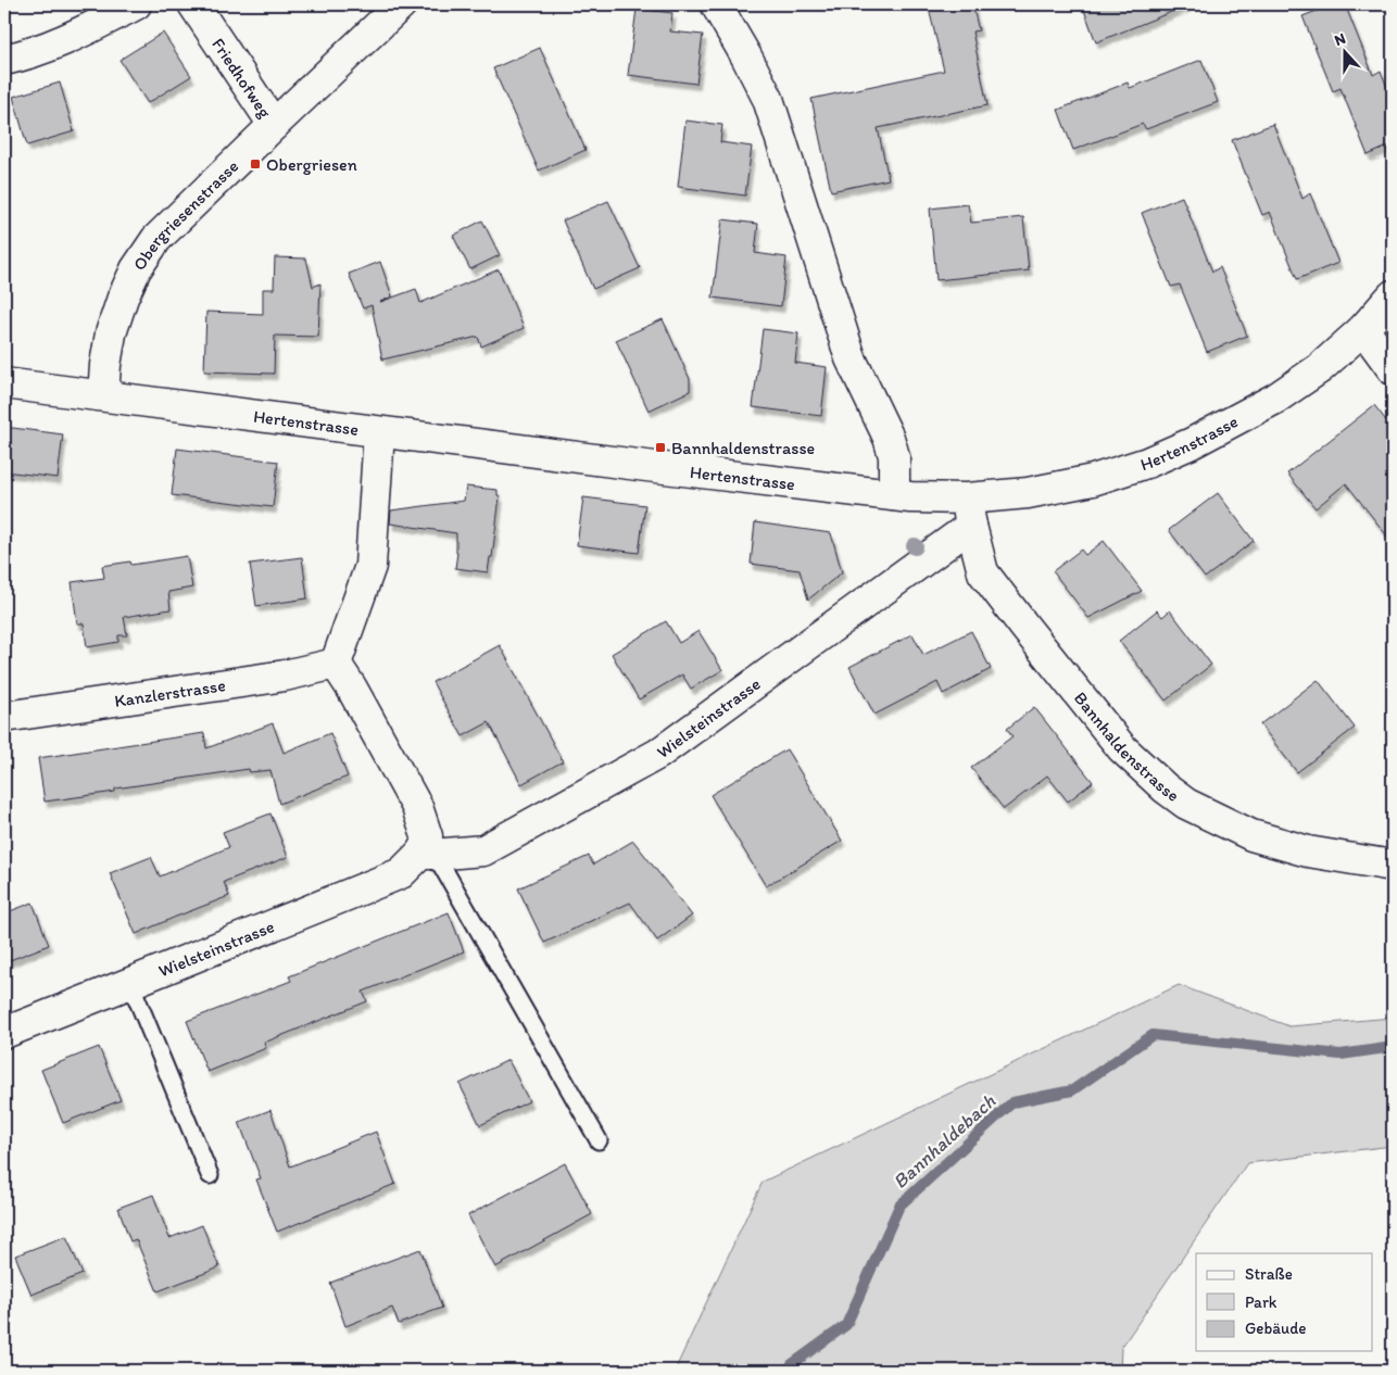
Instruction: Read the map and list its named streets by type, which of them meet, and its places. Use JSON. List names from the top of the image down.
{
  "streets": {
    "street": [
      "Friedhofweg",
      "Obergriesenstrasse",
      "Hertenstrasse",
      "Kanzlerstrasse",
      "Wielsteinstrasse",
      "Bannhaldenstrasse"
    ]
  },
  "crossings": [
    ["Friedhofweg", "Obergriesenstrasse"],
    ["Obergriesenstrasse", "Hertenstrasse"],
    ["Hertenstrasse", "Wielsteinstrasse"],
    ["Hertenstrasse", "Bannhaldenstrasse"],
    ["Wielsteinstrasse", "Bannhaldenstrasse"]
  ],
  "water": ["Bannhaldebach"],
  "places": {
    "transit": ["Obergriesen", "Bannhaldenstrasse"]
  },
  "legend": ["Straße", "Park", "Gebäude"],
  "north": "top"
}
